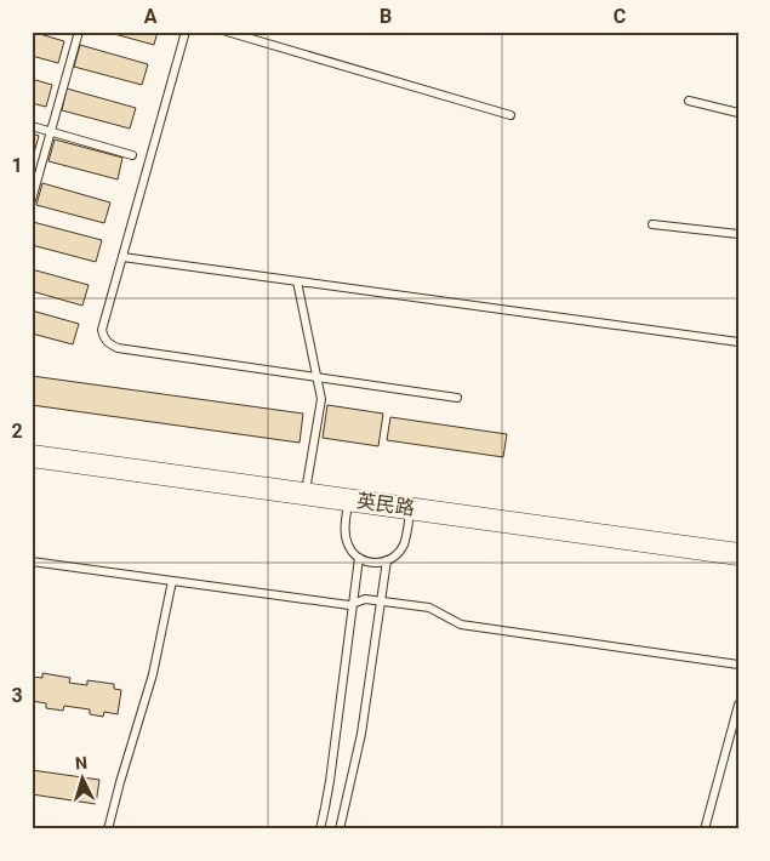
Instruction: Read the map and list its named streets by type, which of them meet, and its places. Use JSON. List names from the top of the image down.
{
  "streets": {
    "street": ["英民路"]
  },
  "north": "top",
  "grid": {
    "columns": ["A", "B", "C"],
    "rows": ["1", "2", "3"]
  }
}
